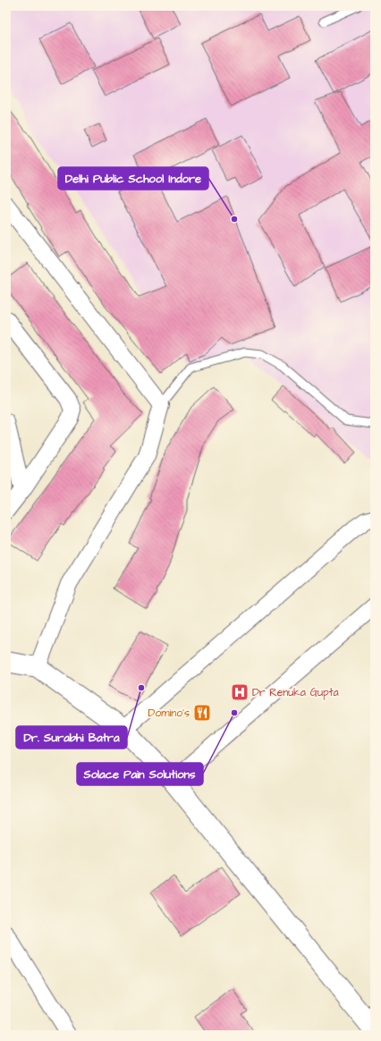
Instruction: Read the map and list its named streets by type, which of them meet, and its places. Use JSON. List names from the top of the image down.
{
  "places": {
    "other": ["Delhi Public School Indore", "Dr. Surabhi Batra", "Solace Pain Solutions"],
    "hospital": ["Dr Renuka Gupta"],
    "restaurant": ["Domino's"]
  }
}
